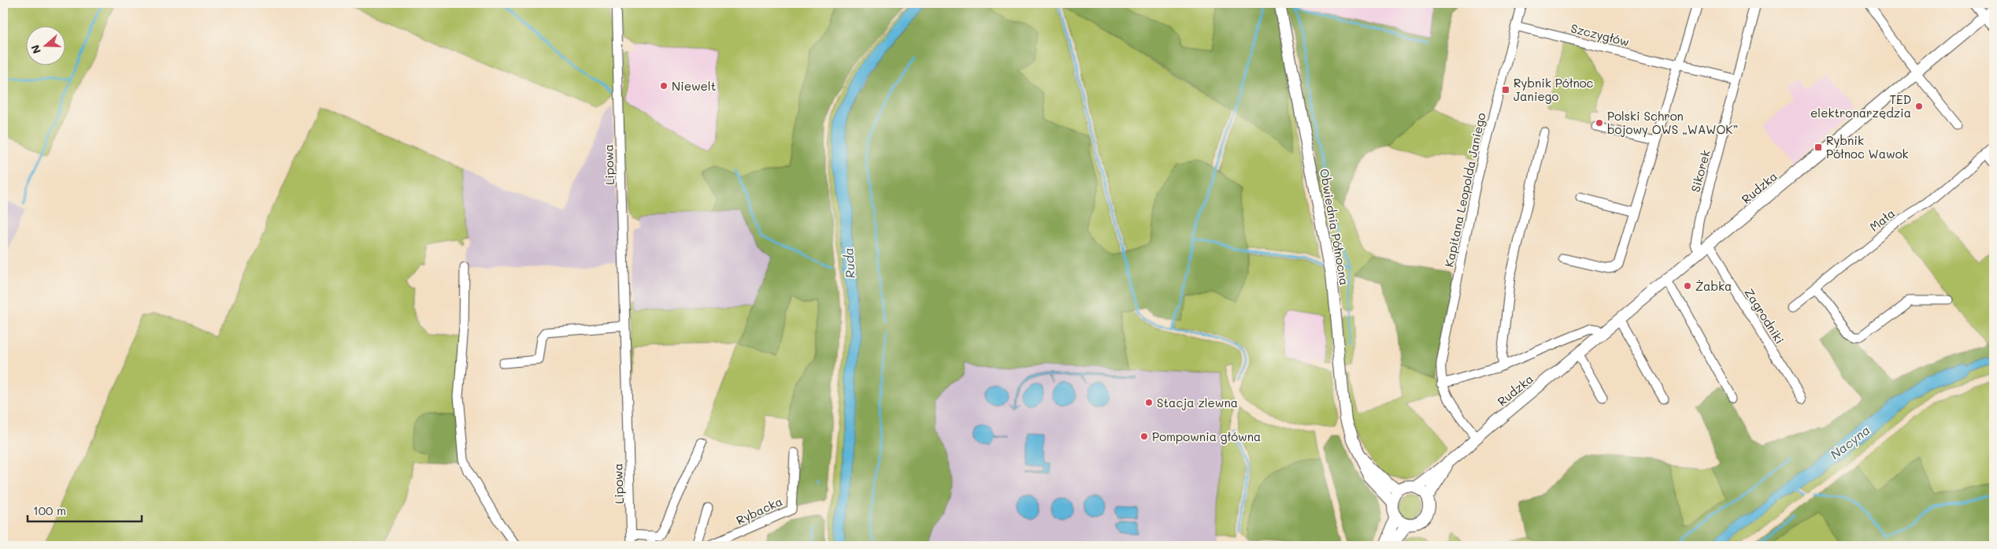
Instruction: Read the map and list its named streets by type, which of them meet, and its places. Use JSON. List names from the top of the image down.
{
  "streets": {
    "main road": ["Rudzka", "Obwiednia Północna"],
    "street": [
      "Szczygłów",
      "Lipowa",
      "Sikorek",
      "Kapitana Leopolda Janiego",
      "Mała",
      "Zagrodniki",
      "Rybacka"
    ]
  },
  "crossings": [
    ["Szczygłów", "Sikorek"],
    ["Szczygłów", "Kapitana Leopolda Janiego"],
    ["Sikorek", "Rudzka"],
    ["Sikorek", "Zagrodniki"],
    ["Rudzka", "Kapitana Leopolda Janiego"],
    ["Rudzka", "Obwiednia Północna"],
    ["Rudzka", "Zagrodniki"]
  ],
  "water": ["Ruda", "Nacyna"],
  "places": {
    "other": [
      "Niewelt",
      "TED elektronarzędzia",
      "Polski Schron bojowy OWS „WAWOK”",
      "Żabka",
      "Stacja zlewna",
      "Pompownia główna"
    ],
    "transit": ["Rybnik Północ Janiego", "Rybnik Północ Wawok"]
  },
  "scale_bar": "100 m",
  "north": "left"
}
